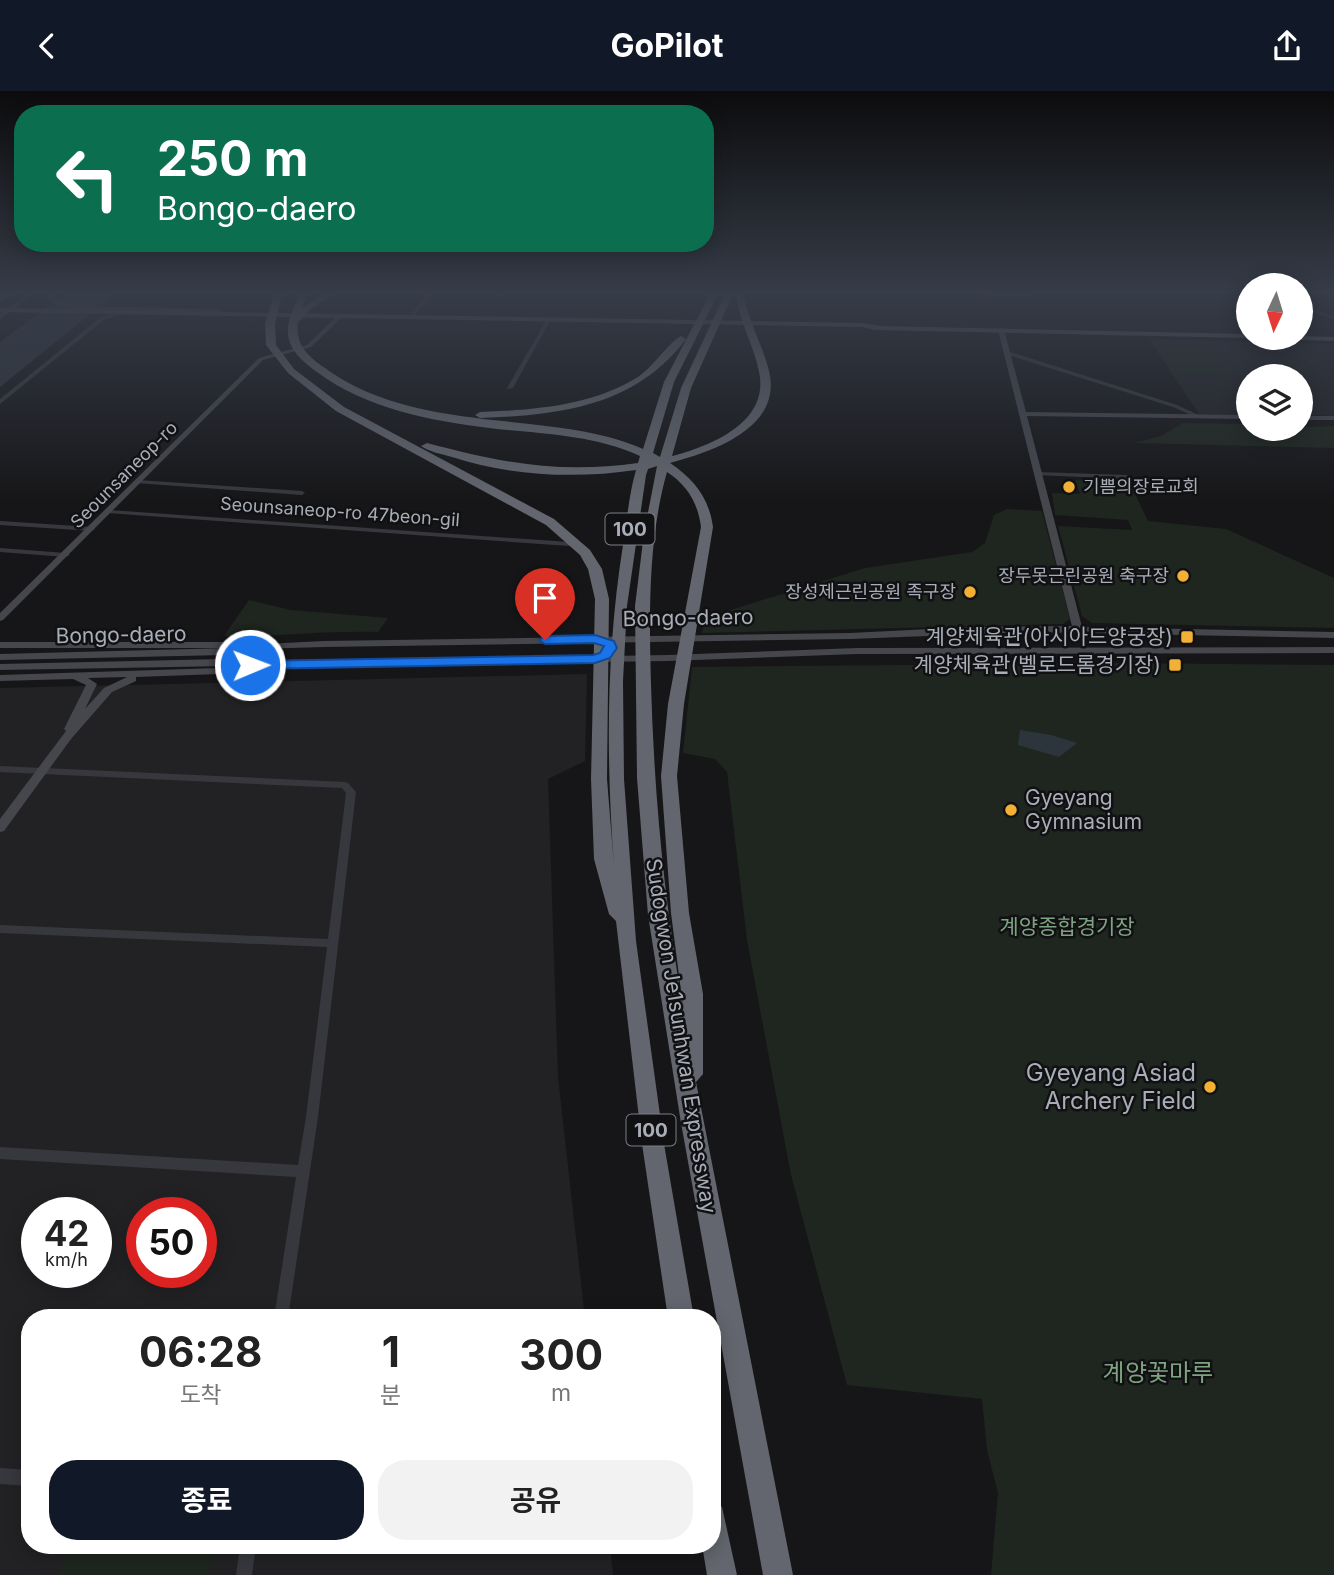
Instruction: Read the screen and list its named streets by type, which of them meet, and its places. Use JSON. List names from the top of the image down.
{
  "streets": {
    "highway": ["100", "Sudogwon Je1sunhwan Expressway"],
    "main road": ["Bongo-daero"],
    "street": ["Seounsaneop-ro", "Seounsaneop-ro 47beon-gil"]
  },
  "crossings": [
    ["Seounsaneop-ro", "Seounsaneop-ro 47beon-gil"],
    ["100", "Sudogwon Je1sunhwan Expressway"]
  ],
  "parks": ["계양종합경기장", "계양꽃마루"],
  "places": {
    "other": [
      "기쁨의장로교회",
      "장두못근린공원 축구장",
      "장성제근린공원 족구장",
      "Gyeyang Gymnasium",
      "Gyeyang Asiad Archery Field"
    ],
    "transit": ["계양체육관(아시아드양궁장)", "계양체육관(벨로드롬경기장)"]
  },
  "north": "bottom",
  "page": {
    "header": "GoPilot",
    "turn": ["250 m", "Bongo-daero"],
    "speed": "42 km/h",
    "limit": "50",
    "eta": [
      "06:28",
      "도착",
      "1",
      "분",
      "300",
      "m"
    ],
    "buttons": ["종료", "공유"]
  }
}
